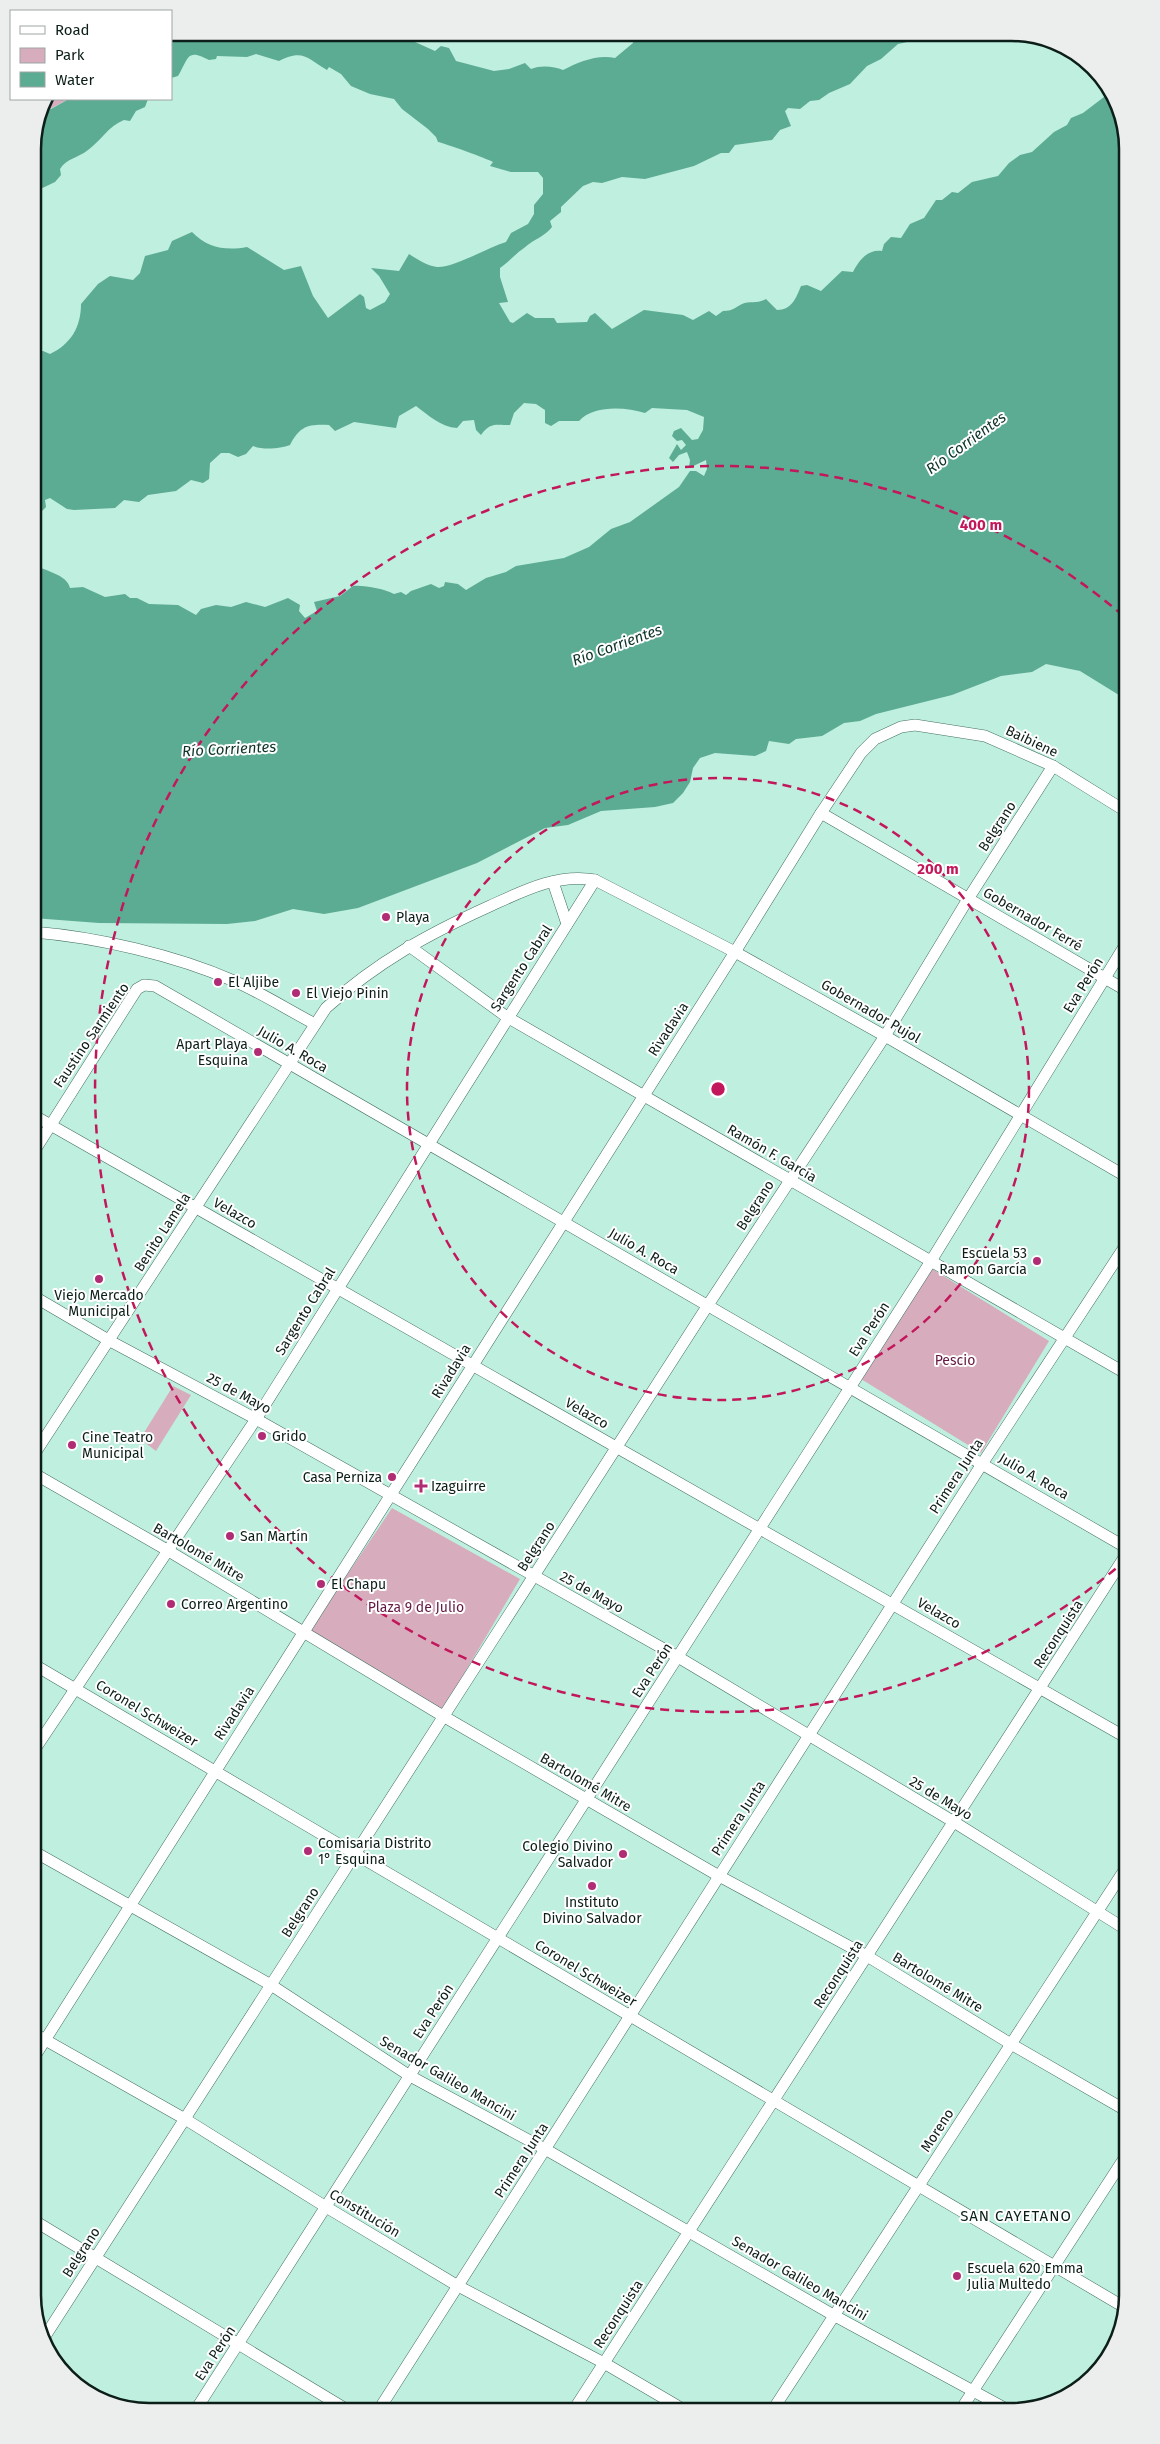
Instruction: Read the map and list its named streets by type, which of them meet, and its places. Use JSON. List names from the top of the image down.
{
  "streets": {
    "street": [
      "Baibiene",
      "Belgrano",
      "Gobernador Ferré",
      "Sargento Cabral",
      "Eva Perón",
      "Gobernador Pujol",
      "Rivadavia",
      "Faustino Sarmiento",
      "Julio A. Roca",
      "Ramón F. García",
      "Velazco",
      "Benito Lamela",
      "25 de Mayo",
      "Primera Junta",
      "Bartolomé Mitre",
      "Reconquista",
      "Coronel Schweizer",
      "Senador Galileo Mancini",
      "Moreno",
      "Constitución"
    ]
  },
  "crossings": [
    ["Baibiene", "Belgrano"],
    ["Baibiene", "Rivadavia"],
    ["Belgrano", "Gobernador Ferré"],
    ["Belgrano", "Gobernador Pujol"],
    ["Belgrano", "Julio A. Roca"],
    ["Belgrano", "Ramón F. García"],
    ["Belgrano", "Velazco"],
    ["Belgrano", "25 de Mayo"],
    ["Belgrano", "Bartolomé Mitre"],
    ["Belgrano", "Coronel Schweizer"],
    ["Belgrano", "Senador Galileo Mancini"],
    ["Belgrano", "Constitución"],
    ["Gobernador Ferré", "Eva Perón"],
    ["Gobernador Ferré", "Rivadavia"],
    ["Sargento Cabral", "Gobernador Pujol"],
    ["Sargento Cabral", "Julio A. Roca"],
    ["Sargento Cabral", "Ramón F. García"],
    ["Sargento Cabral", "Velazco"],
    ["Sargento Cabral", "Benito Lamela"],
    ["Sargento Cabral", "25 de Mayo"],
    ["Sargento Cabral", "Bartolomé Mitre"],
    ["Sargento Cabral", "Coronel Schweizer"],
    ["Eva Perón", "Gobernador Pujol"],
    ["Eva Perón", "Julio A. Roca"],
    ["Eva Perón", "Ramón F. García"],
    ["Eva Perón", "Velazco"],
    ["Eva Perón", "25 de Mayo"],
    ["Eva Perón", "Bartolomé Mitre"],
    ["Eva Perón", "Coronel Schweizer"],
    ["Eva Perón", "Senador Galileo Mancini"],
    ["Eva Perón", "Constitución"],
    ["Gobernador Pujol", "Rivadavia"],
    ["Gobernador Pujol", "Benito Lamela"],
    ["Rivadavia", "Julio A. Roca"],
    ["Rivadavia", "Ramón F. García"],
    ["Rivadavia", "Velazco"],
    ["Rivadavia", "25 de Mayo"],
    ["Rivadavia", "Bartolomé Mitre"],
    ["Rivadavia", "Coronel Schweizer"],
    ["Rivadavia", "Senador Galileo Mancini"],
    ["Rivadavia", "Constitución"],
    ["Faustino Sarmiento", "Julio A. Roca"],
    ["Faustino Sarmiento", "Velazco"],
    ["Julio A. Roca", "Benito Lamela"],
    ["Julio A. Roca", "Primera Junta"],
    ["Ramón F. García", "Benito Lamela"],
    ["Ramón F. García", "Primera Junta"],
    ["Velazco", "Benito Lamela"],
    ["Velazco", "Primera Junta"],
    ["Velazco", "Reconquista"],
    ["Benito Lamela", "25 de Mayo"],
    ["25 de Mayo", "Primera Junta"],
    ["25 de Mayo", "Reconquista"],
    ["25 de Mayo", "Moreno"],
    ["Primera Junta", "Bartolomé Mitre"],
    ["Primera Junta", "Coronel Schweizer"],
    ["Primera Junta", "Senador Galileo Mancini"],
    ["Primera Junta", "Constitución"],
    ["Bartolomé Mitre", "Reconquista"],
    ["Bartolomé Mitre", "Moreno"],
    ["Reconquista", "Coronel Schweizer"],
    ["Reconquista", "Senador Galileo Mancini"],
    ["Reconquista", "Constitución"],
    ["Coronel Schweizer", "Moreno"],
    ["Senador Galileo Mancini", "Moreno"]
  ],
  "districts": ["SAN CAYETANO"],
  "water": ["Río Corrientes"],
  "parks": ["Pescio", "Plaza 9 de Julio"],
  "places": {
    "other": [
      "Playa",
      "El Aljibe",
      "El Viejo Pinin",
      "Apart Playa Esquina",
      "Escuela 53 Ramon García",
      "Viejo Mercado Municipal",
      "Grido",
      "Cine Teatro Municipal",
      "Casa Perniza",
      "San Martín",
      "El Chapu",
      "Correo Argentino",
      "Comisaria Distrito 1° Esquina",
      "Colegio Divino Salvador",
      "Instituto Divino Salvador",
      "Escuela 620 Emma Julia Multedo"
    ],
    "health": ["Izaguirre"]
  },
  "legend": ["Road", "Park", "Water"],
  "rings": ["400 m", "200 m"]
}
